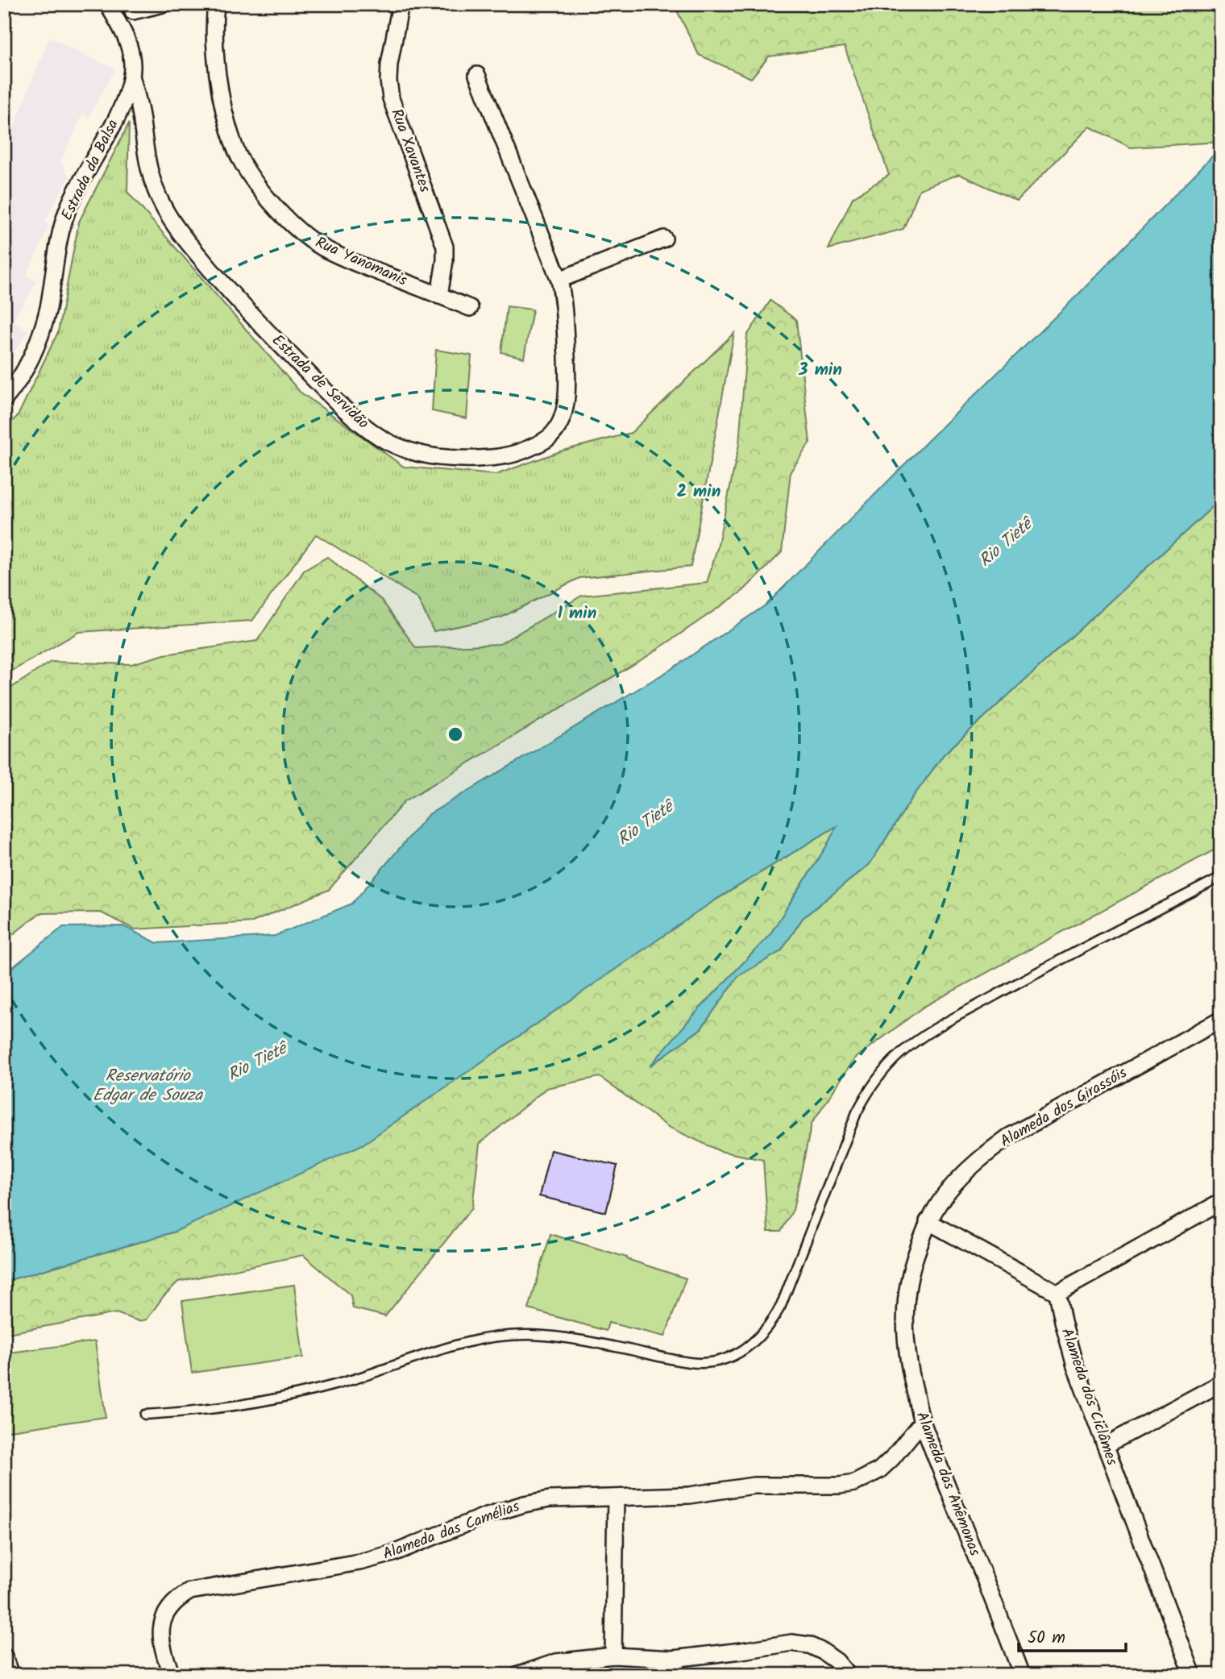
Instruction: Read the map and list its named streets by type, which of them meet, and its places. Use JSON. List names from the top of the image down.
{
  "streets": {
    "street": [
      "Rua Xavantes",
      "Estrada da Balsa",
      "Rua Yanomanis",
      "Estrada de Servidão",
      "Alameda dos Girassóis",
      "Alameda dos Ciclâmes",
      "Alameda das Anêmonas",
      "Alameda das Camélias"
    ]
  },
  "crossings": [
    ["Rua Xavantes", "Rua Yanomanis"],
    ["Estrada da Balsa", "Estrada de Servidão"],
    ["Alameda dos Girassóis", "Alameda das Anêmonas"],
    ["Alameda das Anêmonas", "Alameda das Camélias"]
  ],
  "water": ["Rio Tietê", "Reservatório Edgar de Souza"],
  "scale_bar": "50 m",
  "rings": ["3 min", "2 min", "1 min"]
}
